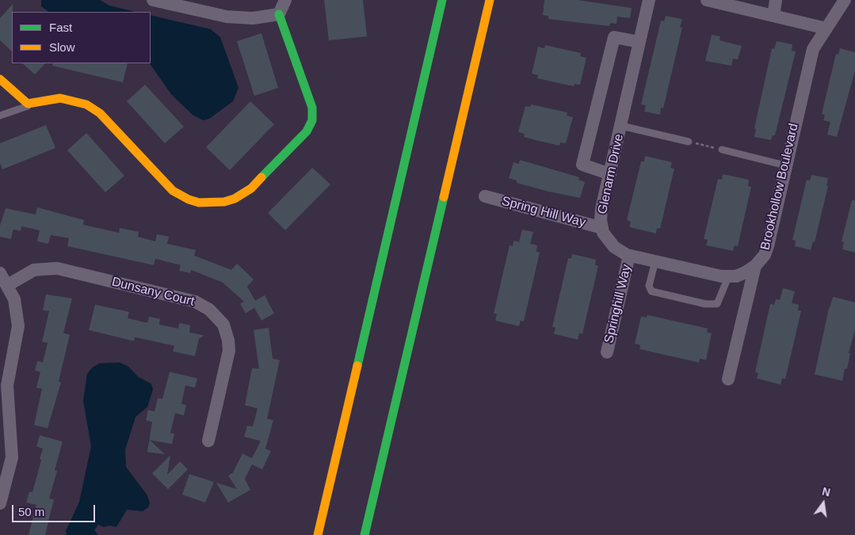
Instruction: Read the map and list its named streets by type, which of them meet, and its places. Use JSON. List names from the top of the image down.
{
  "streets": {
    "street": [
      "Glenarm Drive",
      "Brookhollow Boulevard",
      "Spring Hill Way",
      "Dunsany Court",
      "Springhill Way"
    ]
  },
  "crossings": [
    ["Glenarm Drive", "Brookhollow Boulevard"],
    ["Glenarm Drive", "Spring Hill Way"],
    ["Glenarm Drive", "Springhill Way"]
  ],
  "legend": ["Fast", "Slow"],
  "scale_bar": "50 m",
  "north": "top"
}
